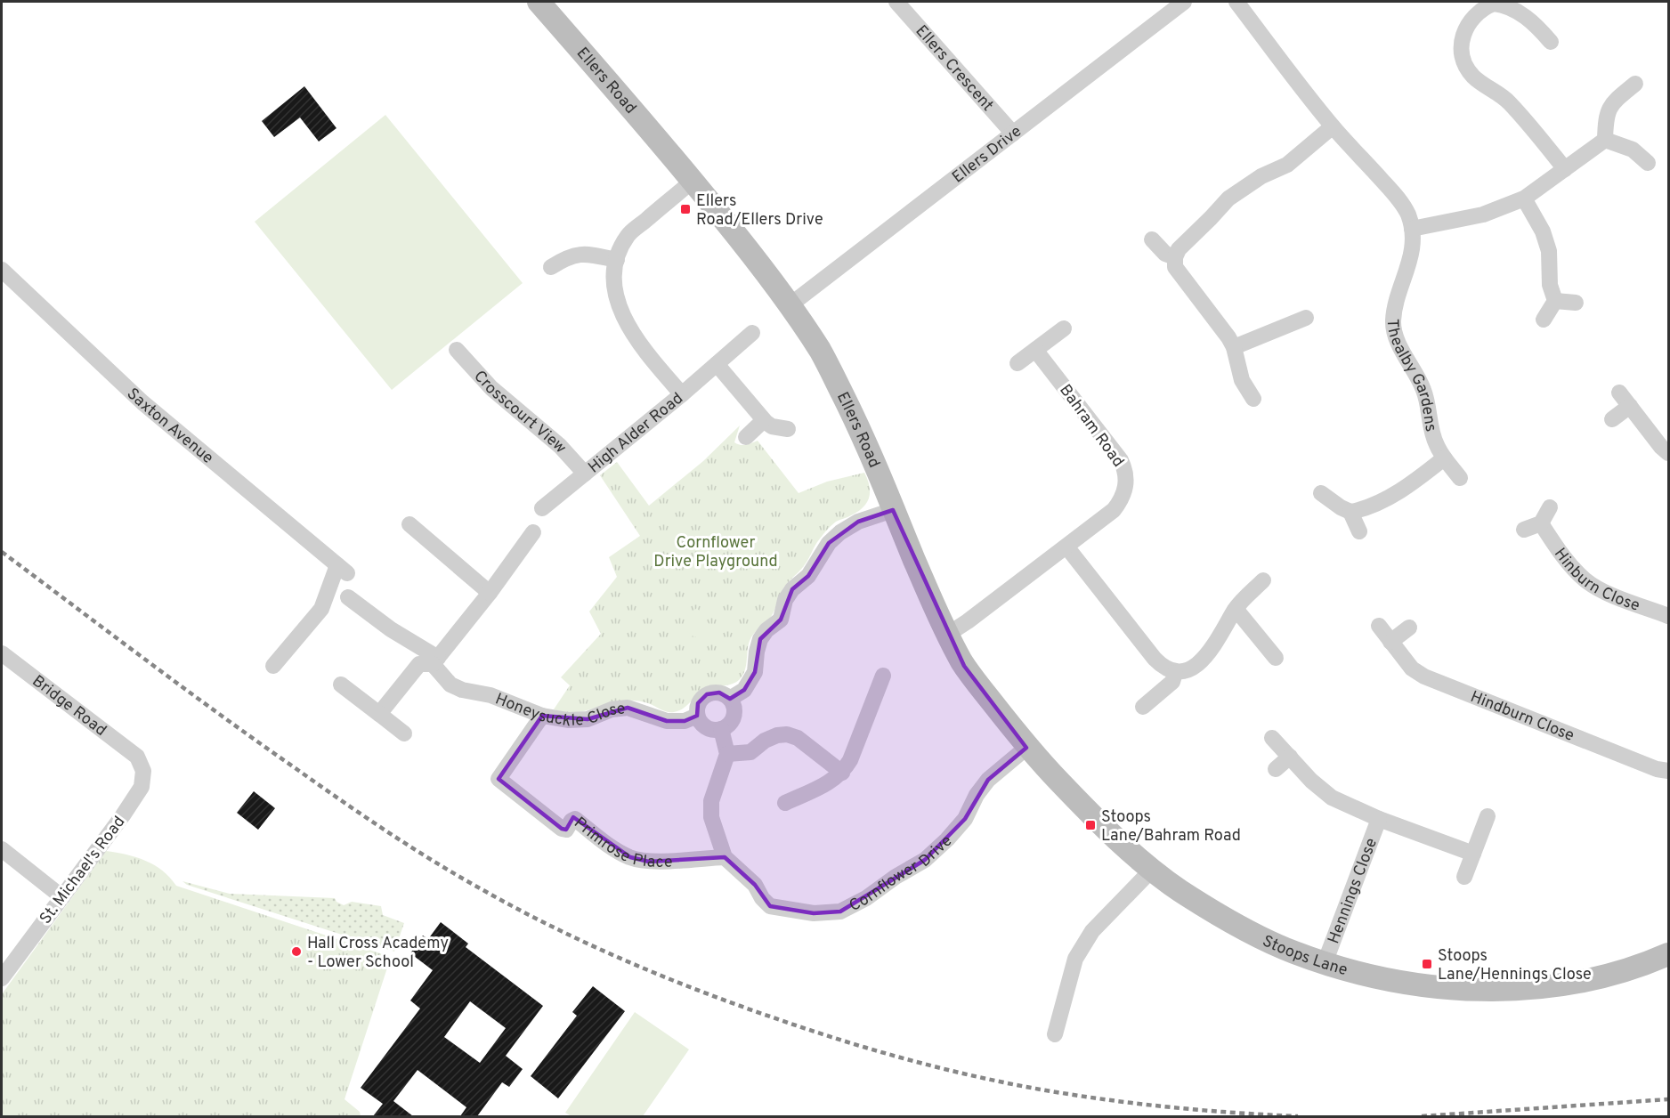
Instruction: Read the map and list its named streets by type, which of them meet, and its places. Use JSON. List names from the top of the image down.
{
  "streets": {
    "street": [
      "Ellers Crescent",
      "Ellers Road",
      "Ellers Drive",
      "Thealby Gardens",
      "Crosscourt View",
      "Saxton Avenue",
      "Bahram Road",
      "High Alder Road",
      "Hinburn Close",
      "Honeysuckle Close",
      "Bridge Road",
      "Hindburn Close",
      "Primrose Place",
      "St. Michael's Road",
      "Cornflower Drive",
      "Hennings Close",
      "Stoops Lane"
    ]
  },
  "crossings": [
    ["Ellers Crescent", "Ellers Drive"],
    ["Ellers Road", "Ellers Drive"],
    ["Ellers Road", "Bahram Road"],
    ["Ellers Road", "High Alder Road"],
    ["Ellers Road", "Cornflower Drive"],
    ["Ellers Road", "Stoops Lane"],
    ["Crosscourt View", "High Alder Road"],
    ["Honeysuckle Close", "Primrose Place"],
    ["Bridge Road", "St. Michael's Road"],
    ["Primrose Place", "Cornflower Drive"],
    ["Hennings Close", "Stoops Lane"]
  ],
  "parks": ["Cornflower Drive Playground"],
  "places": {
    "transit": ["Ellers Road/Ellers Drive", "Stoops Lane/Bahram Road", "Stoops Lane/Hennings Close"],
    "other": ["Hall Cross Academy - Lower School"]
  }
}
